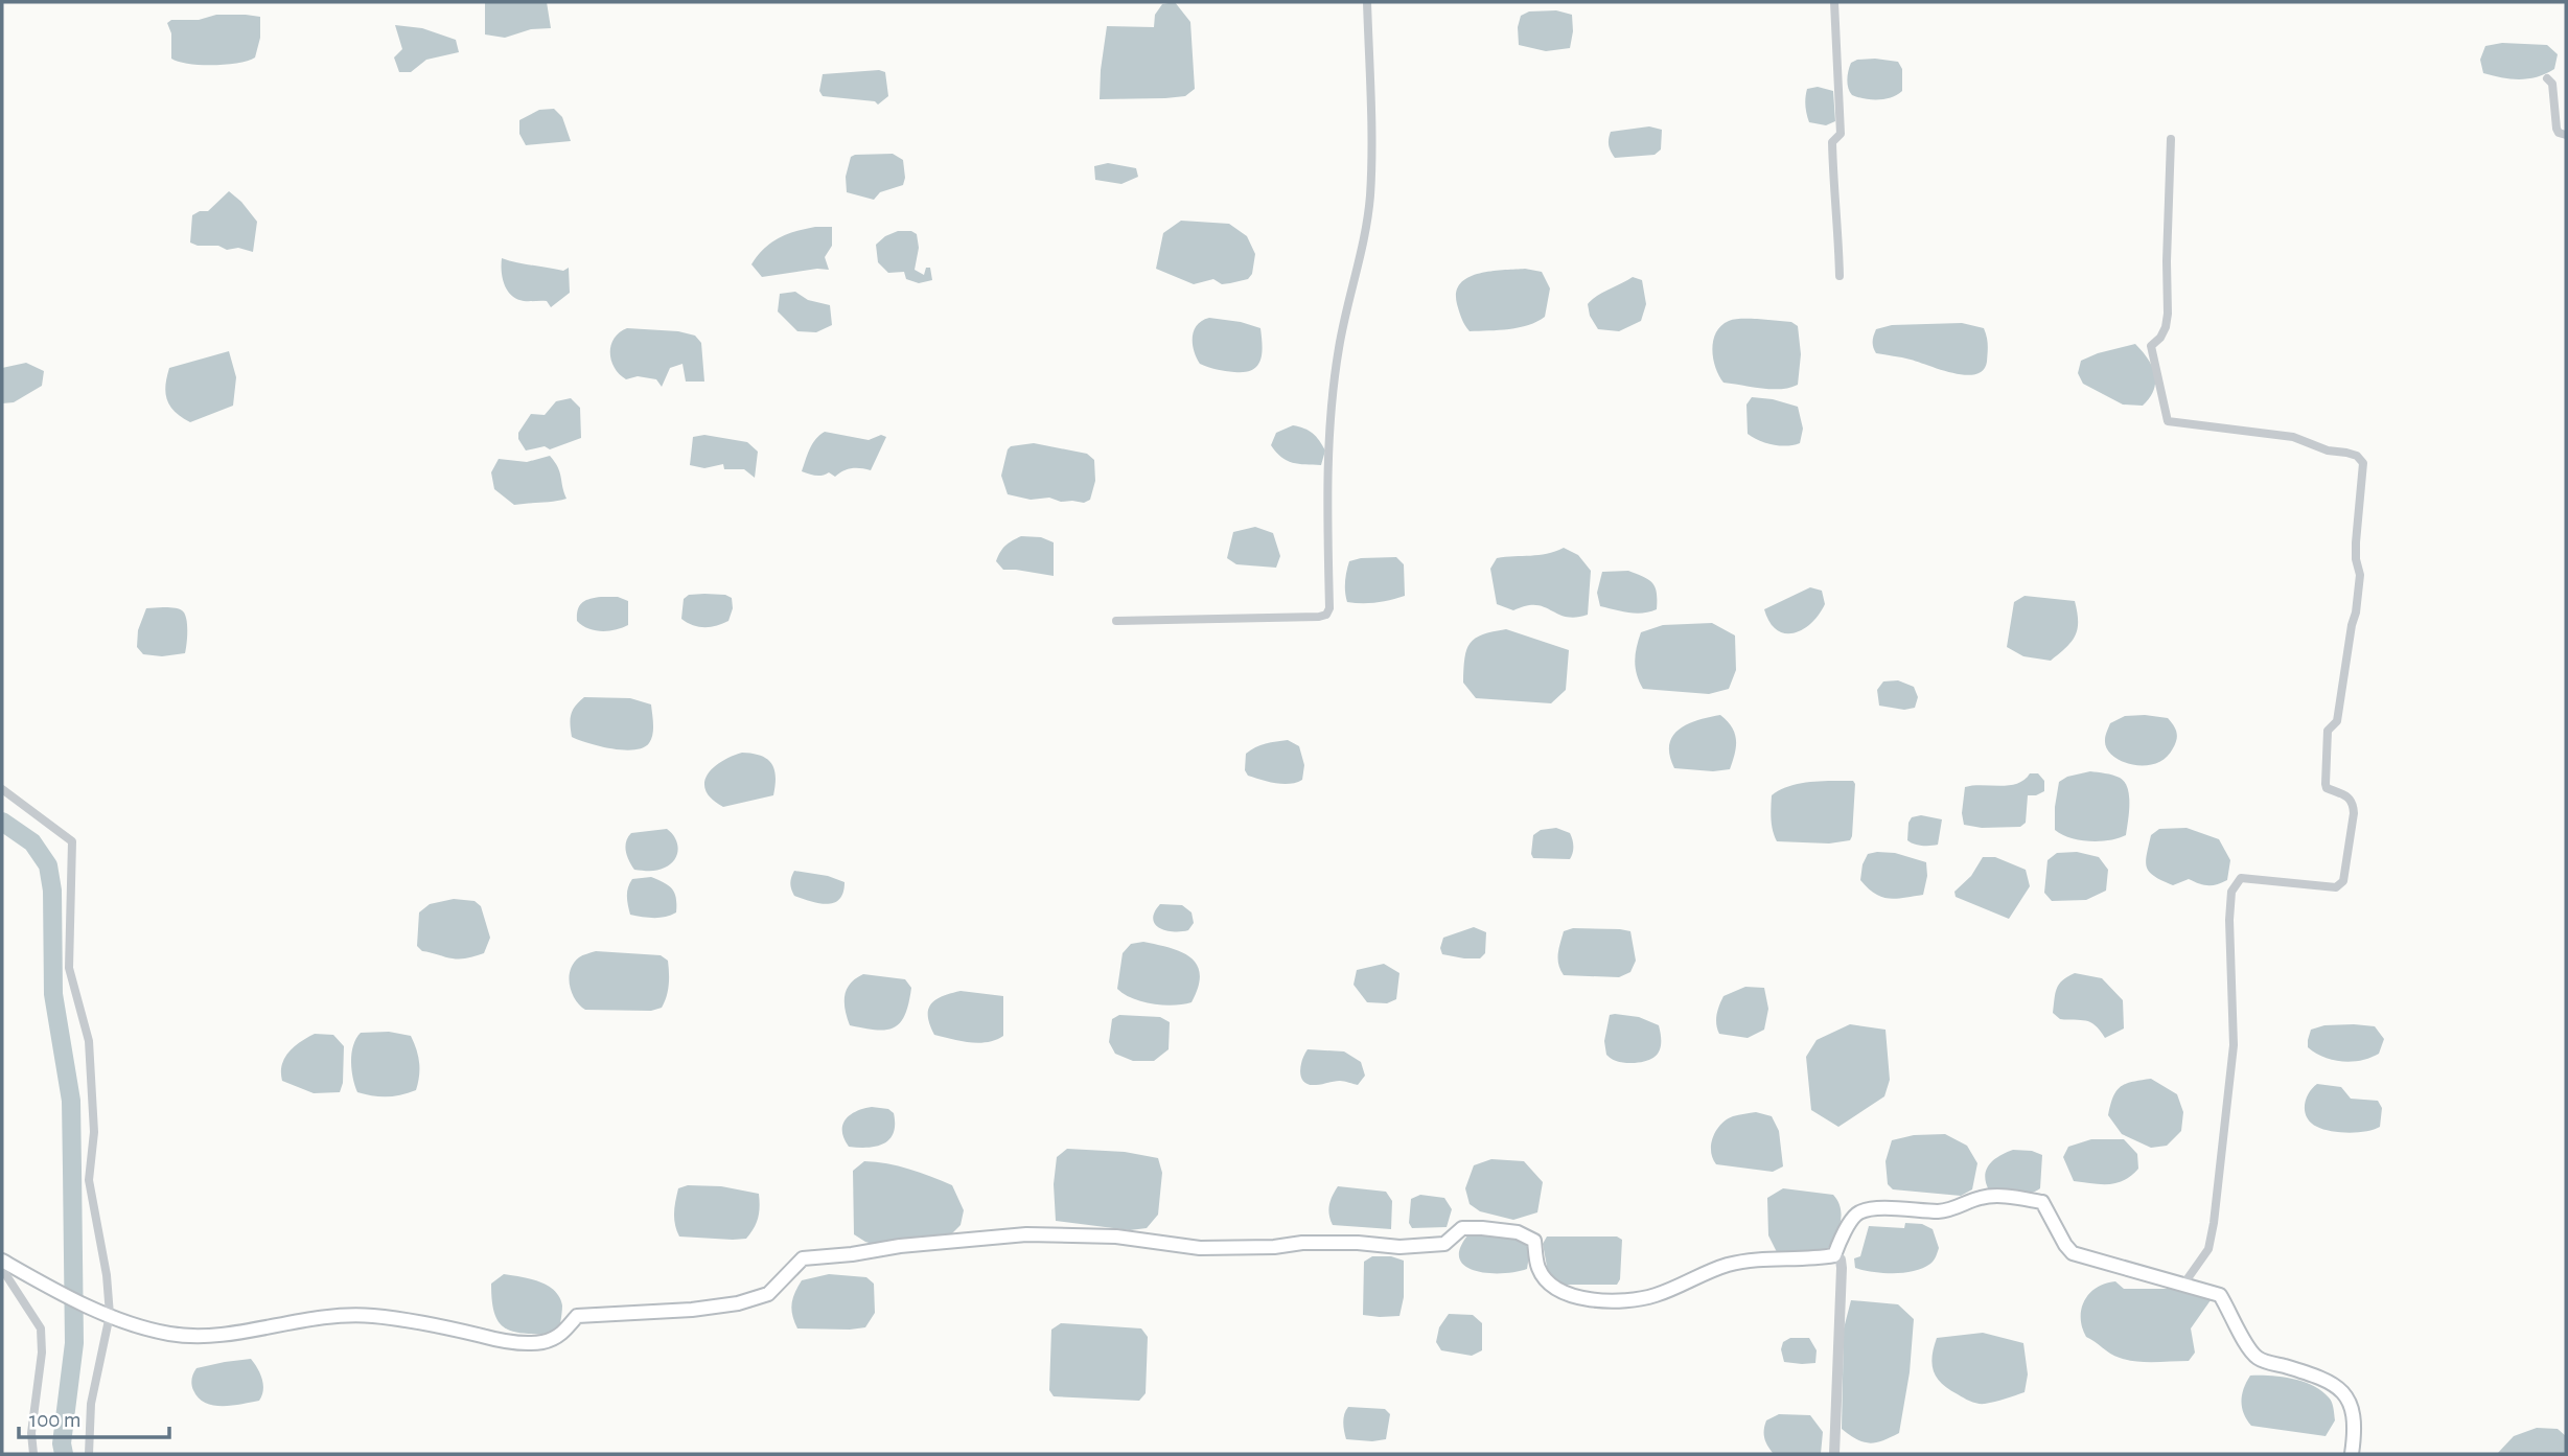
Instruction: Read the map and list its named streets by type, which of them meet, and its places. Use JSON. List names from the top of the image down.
{
  "scale_bar": "100 m"
}
